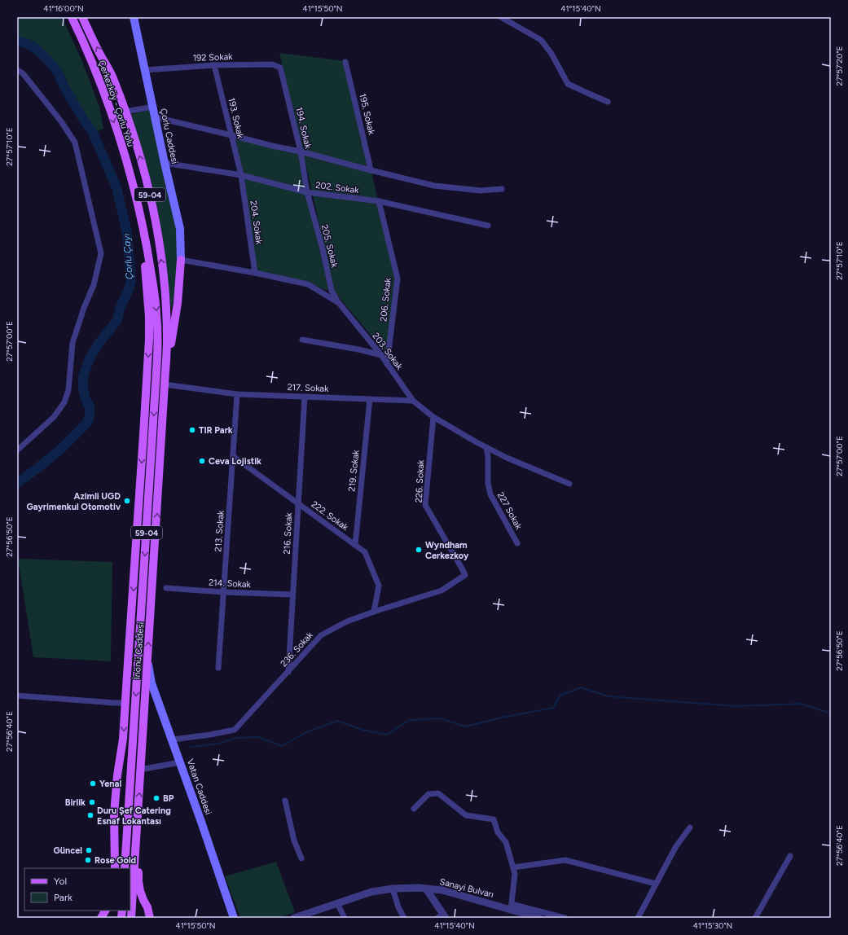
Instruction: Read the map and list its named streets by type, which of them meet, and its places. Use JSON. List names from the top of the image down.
{
  "streets": {
    "main road": [
      "Çerkezköy - Çorlu Yolu",
      "Çorlu Caddesi",
      "59-04",
      "İnönü Caddesi",
      "Vatan Caddesi"
    ],
    "street": [
      "192 Sokak",
      "195. Sokak",
      "193. Sokak",
      "194. Sokak",
      "202. Sokak",
      "204. Sokak",
      "205. Sokak",
      "206. Sokak",
      "203. Sokak",
      "217. Sokak",
      "219. Sokak",
      "226. Sokak",
      "227 Sokak",
      "222. Sokak",
      "213. Sokak",
      "216. Sokak",
      "214. Sokak",
      "236. Sokak",
      "Sanayi Bulvarı"
    ]
  },
  "crossings": [
    ["192 Sokak", "193. Sokak"],
    ["192 Sokak", "194. Sokak"],
    ["192 Sokak", "Çorlu Caddesi"],
    ["Çerkezköy - Çorlu Yolu", "59-04"],
    ["193. Sokak", "202. Sokak"],
    ["193. Sokak", "204. Sokak"],
    ["194. Sokak", "202. Sokak"],
    ["194. Sokak", "205. Sokak"],
    ["Çorlu Caddesi", "202. Sokak"],
    ["Çorlu Caddesi", "203. Sokak"],
    ["202. Sokak", "204. Sokak"],
    ["202. Sokak", "205. Sokak"],
    ["202. Sokak", "206. Sokak"],
    ["59-04", "217. Sokak"],
    ["59-04", "İnönü Caddesi"],
    ["204. Sokak", "203. Sokak"],
    ["205. Sokak", "203. Sokak"],
    ["206. Sokak", "203. Sokak"],
    ["203. Sokak", "217. Sokak"],
    ["203. Sokak", "226. Sokak"],
    ["203. Sokak", "227 Sokak"],
    ["217. Sokak", "219. Sokak"],
    ["217. Sokak", "213. Sokak"],
    ["217. Sokak", "216. Sokak"],
    ["217. Sokak", "İnönü Caddesi"],
    ["219. Sokak", "222. Sokak"],
    ["226. Sokak", "236. Sokak"],
    ["222. Sokak", "213. Sokak"],
    ["222. Sokak", "216. Sokak"],
    ["222. Sokak", "236. Sokak"],
    ["213. Sokak", "214. Sokak"],
    ["216. Sokak", "214. Sokak"],
    ["216. Sokak", "236. Sokak"],
    ["236. Sokak", "Vatan Caddesi"],
    ["İnönü Caddesi", "Vatan Caddesi"]
  ],
  "water": ["Çorlu Çayı"],
  "places": [
    "TIR Park",
    "Ceva Lojistik",
    "Azimli UGD Gayrimenkul Otomotiv",
    "Wyndham Cerkezkoy",
    "Yenal",
    "BP",
    "Birlik",
    "Duru Şef Catering Esnaf Lokantası",
    "Güncel",
    "Rose Gold"
  ],
  "legend": ["Yol", "Park"],
  "coordinates": [
    "41°16'00\"N",
    "41°15'50\"N",
    "41°15'40\"N",
    "27°57'20\"E",
    "27°57'10\"E",
    "27°57'00\"E",
    "27°56'50\"E",
    "27°56'40\"E",
    "41°15'30\"N"
  ]
}
